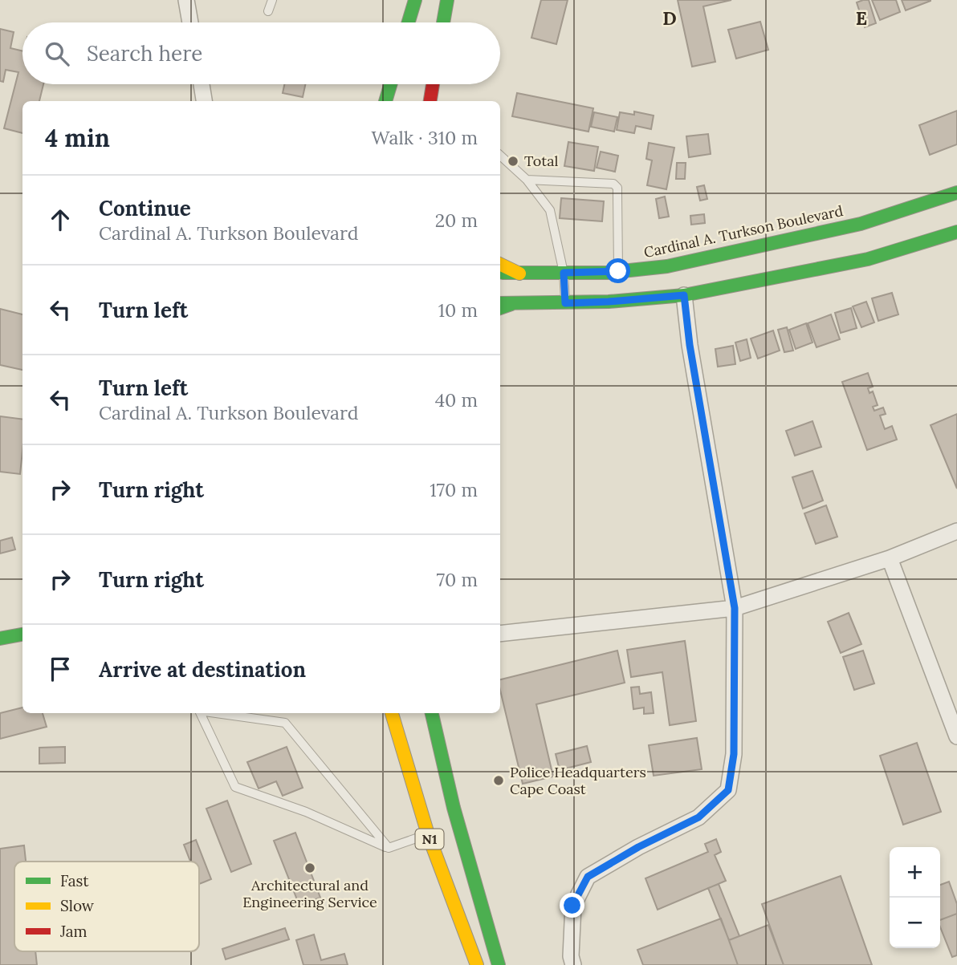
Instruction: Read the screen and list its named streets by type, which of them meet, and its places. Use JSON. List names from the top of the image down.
{
  "streets": {
    "main road": ["Cardinal A. Turkson Boulevard", "N1"]
  },
  "places": ["Total", "Police Headquarters Cape Coast", "Architectural and Engineering Service"],
  "legend": ["Fast", "Slow", "Jam"],
  "page": {
    "search": "Search here",
    "heading": ["4 min", "Walk · 310 m"],
    "list": [
      ["Continue", "Cardinal A. Turkson Boulevard", "20 m"],
      ["Turn left", "10 m"],
      ["Turn left", "Cardinal A. Turkson Boulevard", "40 m"],
      ["Turn right", "170 m"],
      ["Turn right", "70 m"],
      "Arrive at destination"
    ],
    "map_buttons": ["+", "−"]
  },
  "grid": {
    "columns": ["D", "E"]
  }
}
